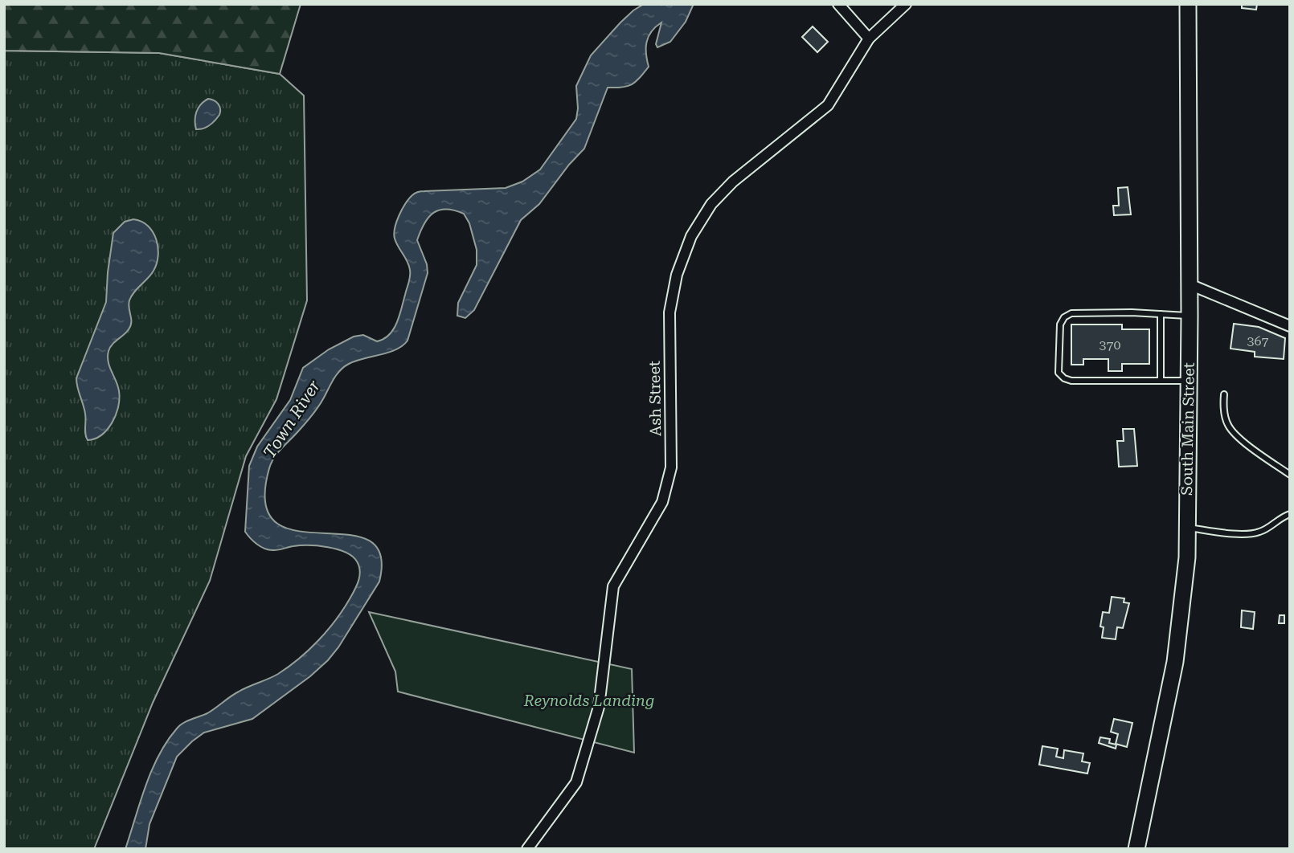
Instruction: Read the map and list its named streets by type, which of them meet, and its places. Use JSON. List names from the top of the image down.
{
  "streets": {
    "main road": ["South Main Street"],
    "street": ["Ash Street"]
  },
  "water": ["Town River"],
  "parks": ["Reynolds Landing"],
  "house_numbers": ["367", "370"]
}
